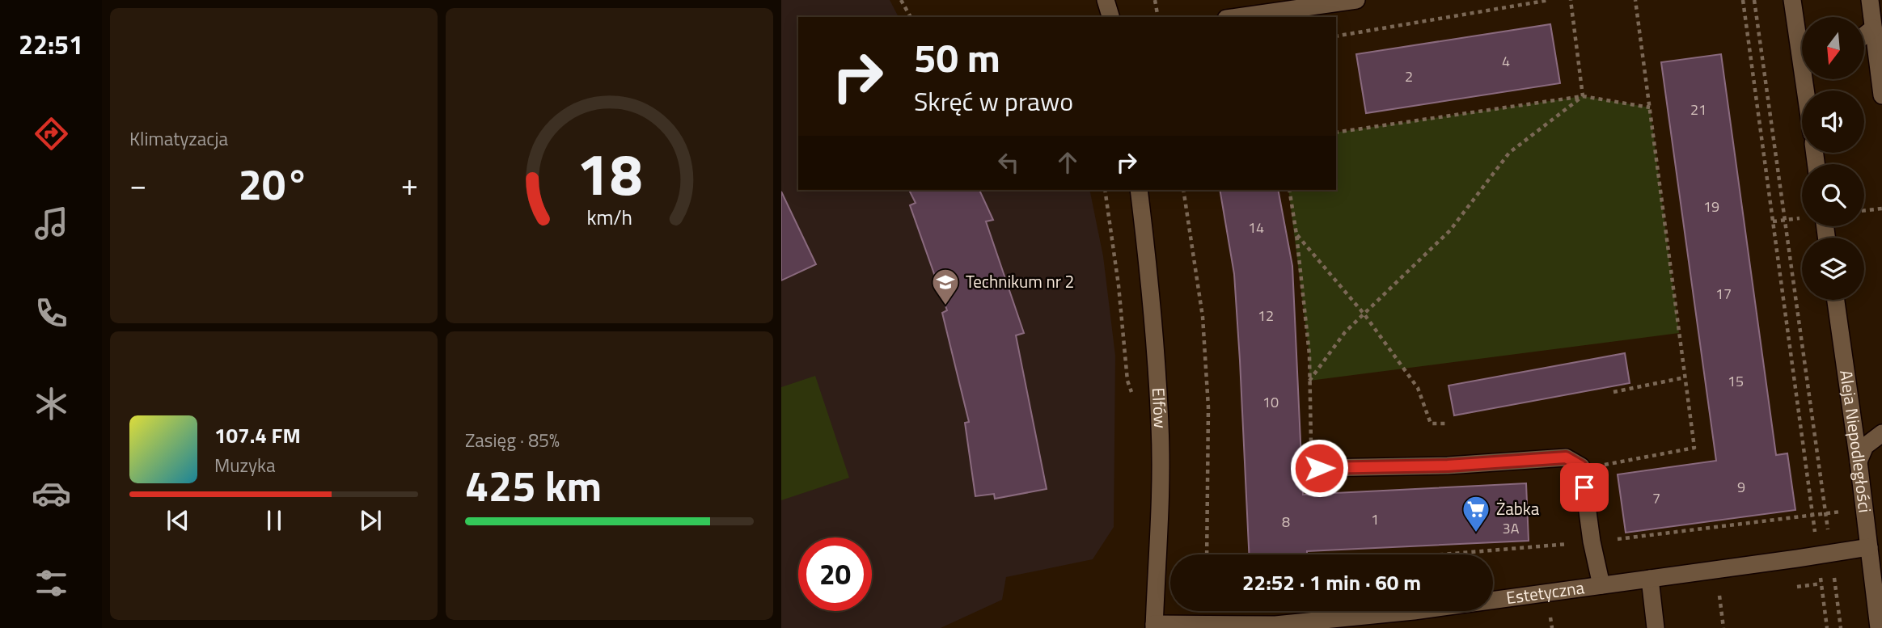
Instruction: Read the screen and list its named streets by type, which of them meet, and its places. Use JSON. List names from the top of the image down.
{
  "streets": {
    "street": ["Elfów", "Aleja Niepodległości", "Estetyczna"]
  },
  "crossings": [
    ["Elfów", "Estetyczna"],
    ["Aleja Niepodległości", "Estetyczna"]
  ],
  "places": {
    "school or university": ["Technikum nr 2"],
    "supermarket": ["Żabka"]
  },
  "house_numbers": [
    "4",
    "2",
    "21",
    "19",
    "14",
    "17",
    "12",
    "15",
    "10",
    "9",
    "7",
    "1",
    "8",
    "3A"
  ],
  "north": "bottom",
  "page": {
    "tabs": "22:51",
    "tile": [
      "Klimatyzacja",
      ["Zasięg · 85%", "425 km"]
    ],
    "turn": ["50 m", "Skręć w prawo"],
    "heat": ["−", "20°", "+"],
    "song": ["107.4 FM", "Muzyka"],
    "limit": "20",
    "trip": "22:52 · 1 min · 60 m",
    "gauge": ["18", "km/h"]
  }
}
